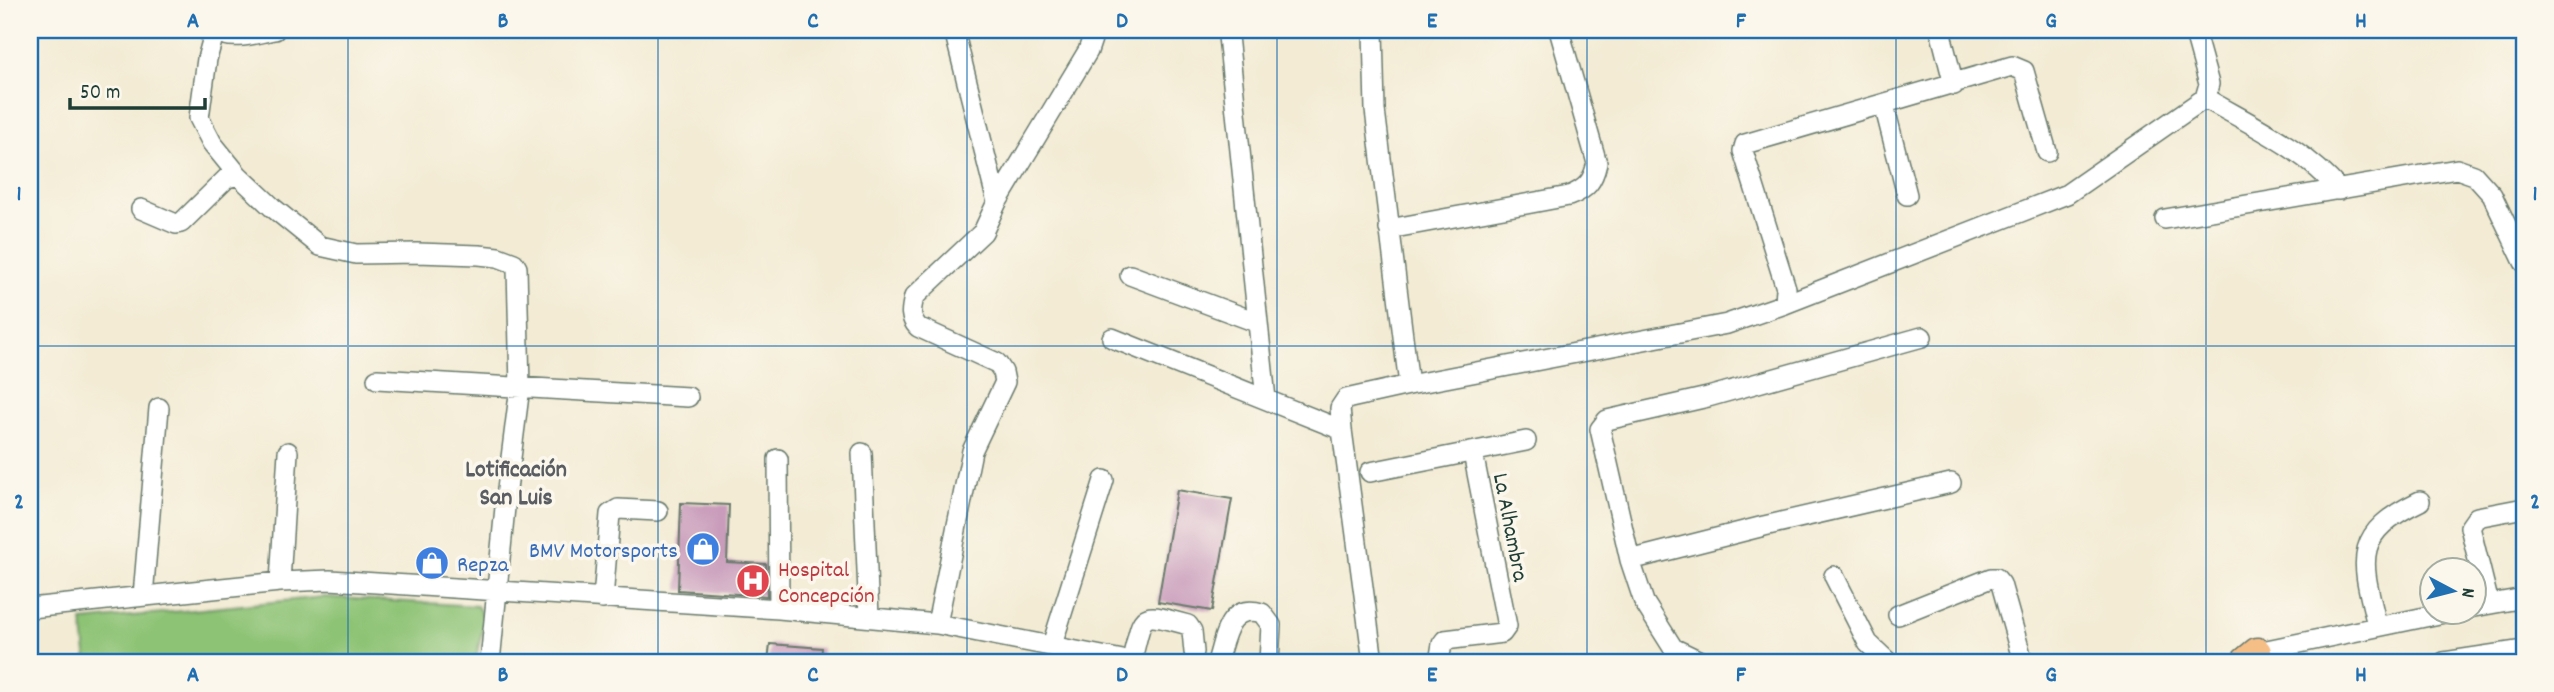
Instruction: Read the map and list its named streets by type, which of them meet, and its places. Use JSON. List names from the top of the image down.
{
  "streets": {
    "street": ["La Alhambra"]
  },
  "districts": ["Lotificación San Luis"],
  "places": {
    "shop": ["BMV Motorsports", "Repza"],
    "hospital": ["Hospital Concepción"]
  },
  "scale_bar": "50 m",
  "north": "right",
  "grid": {
    "columns": [
      "A",
      "B",
      "C",
      "D",
      "E",
      "F",
      "G",
      "H"
    ],
    "rows": ["1", "2"]
  }
}
